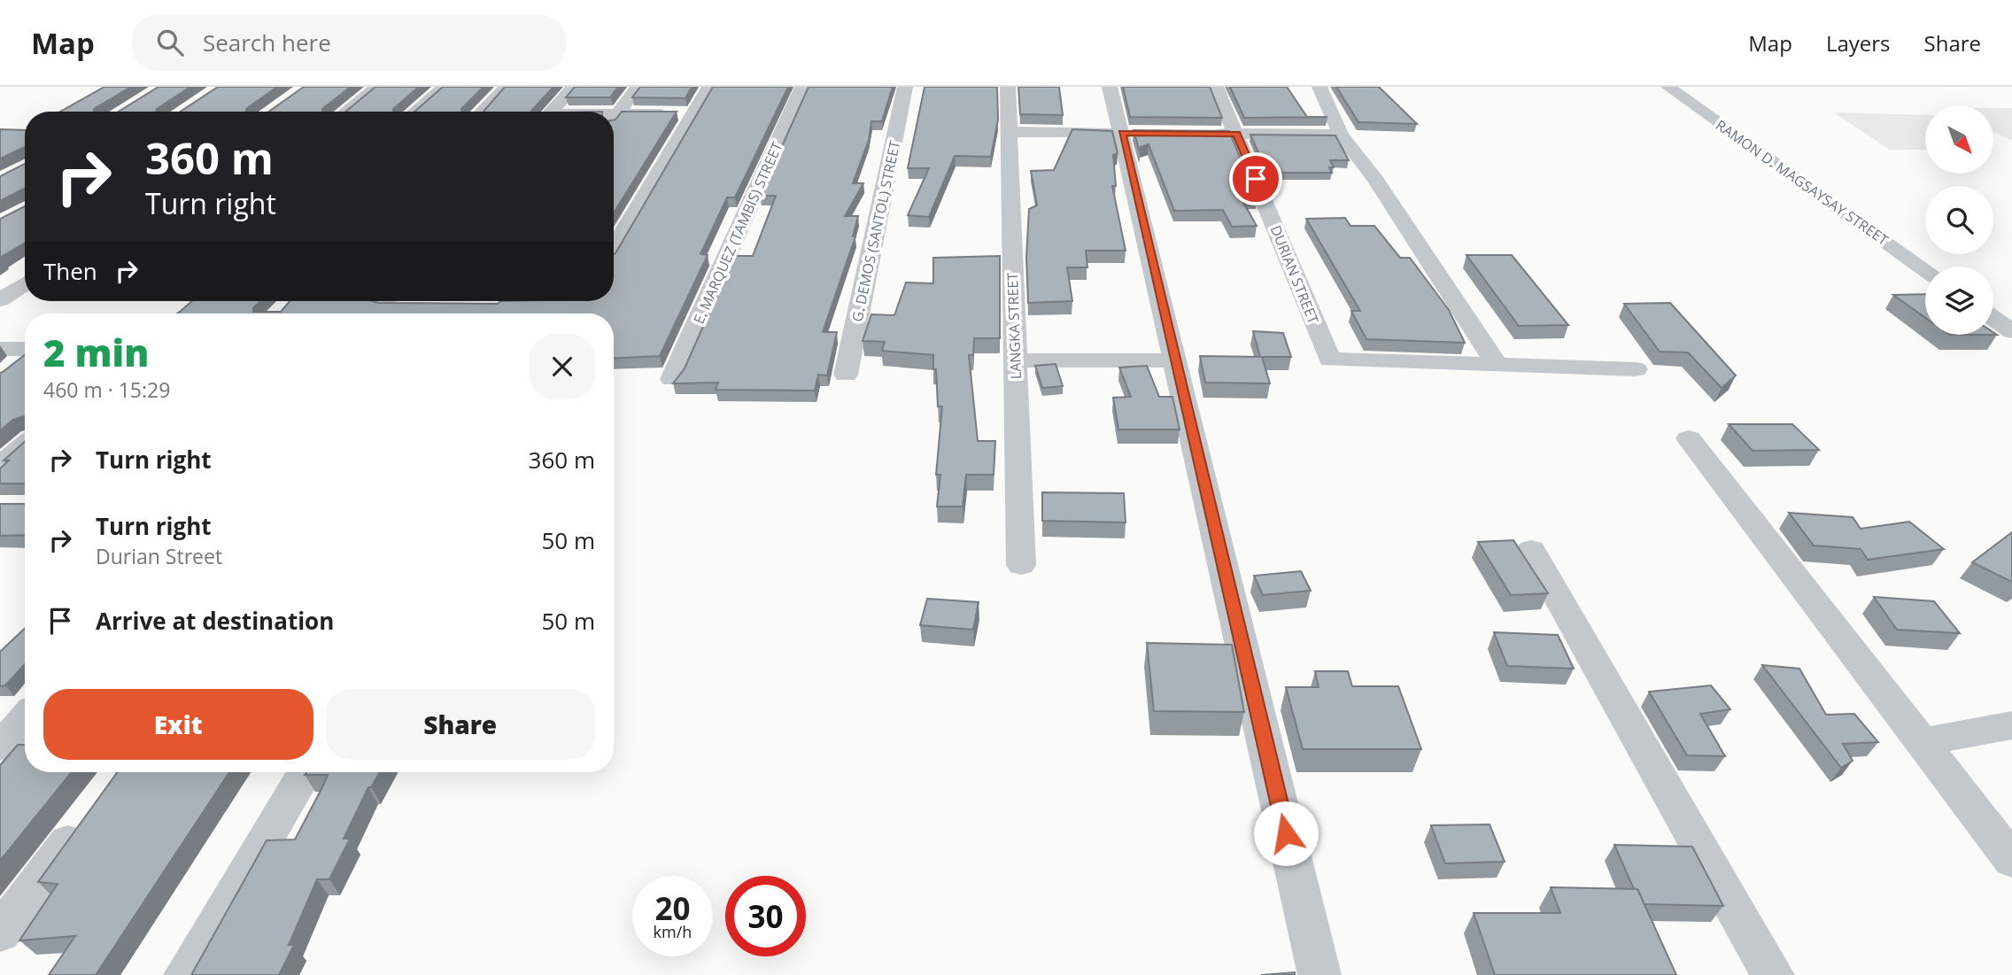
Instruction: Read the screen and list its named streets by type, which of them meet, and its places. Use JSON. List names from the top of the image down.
{
  "streets": {
    "street": [
      "RAMON D. MAGSAYSAY STREET",
      "G. DEMOS (SANTOL) STREET",
      "E. MARQUEZ (TAMBIS) STREET",
      "DURIAN STREET",
      "LANGKA STREET"
    ]
  },
  "north": "bottom right",
  "page": {
    "header": "Map",
    "search": "Search here",
    "nav": ["Map", "Layers", "Share"],
    "turn": ["360 m", "Turn right"],
    "then": "Then",
    "heading": ["2 min", "460 m · 15:29"],
    "list": [
      {
        "name": "Turn right",
        "value": "360 m"
      },
      {
        "name": "Turn right",
        "note": "Durian Street",
        "value": "50 m"
      },
      {
        "name": "Arrive at destination",
        "value": "50 m"
      }
    ],
    "buttons": ["Exit", "Share"],
    "speed": "20 km/h",
    "limit": "30"
  }
}
